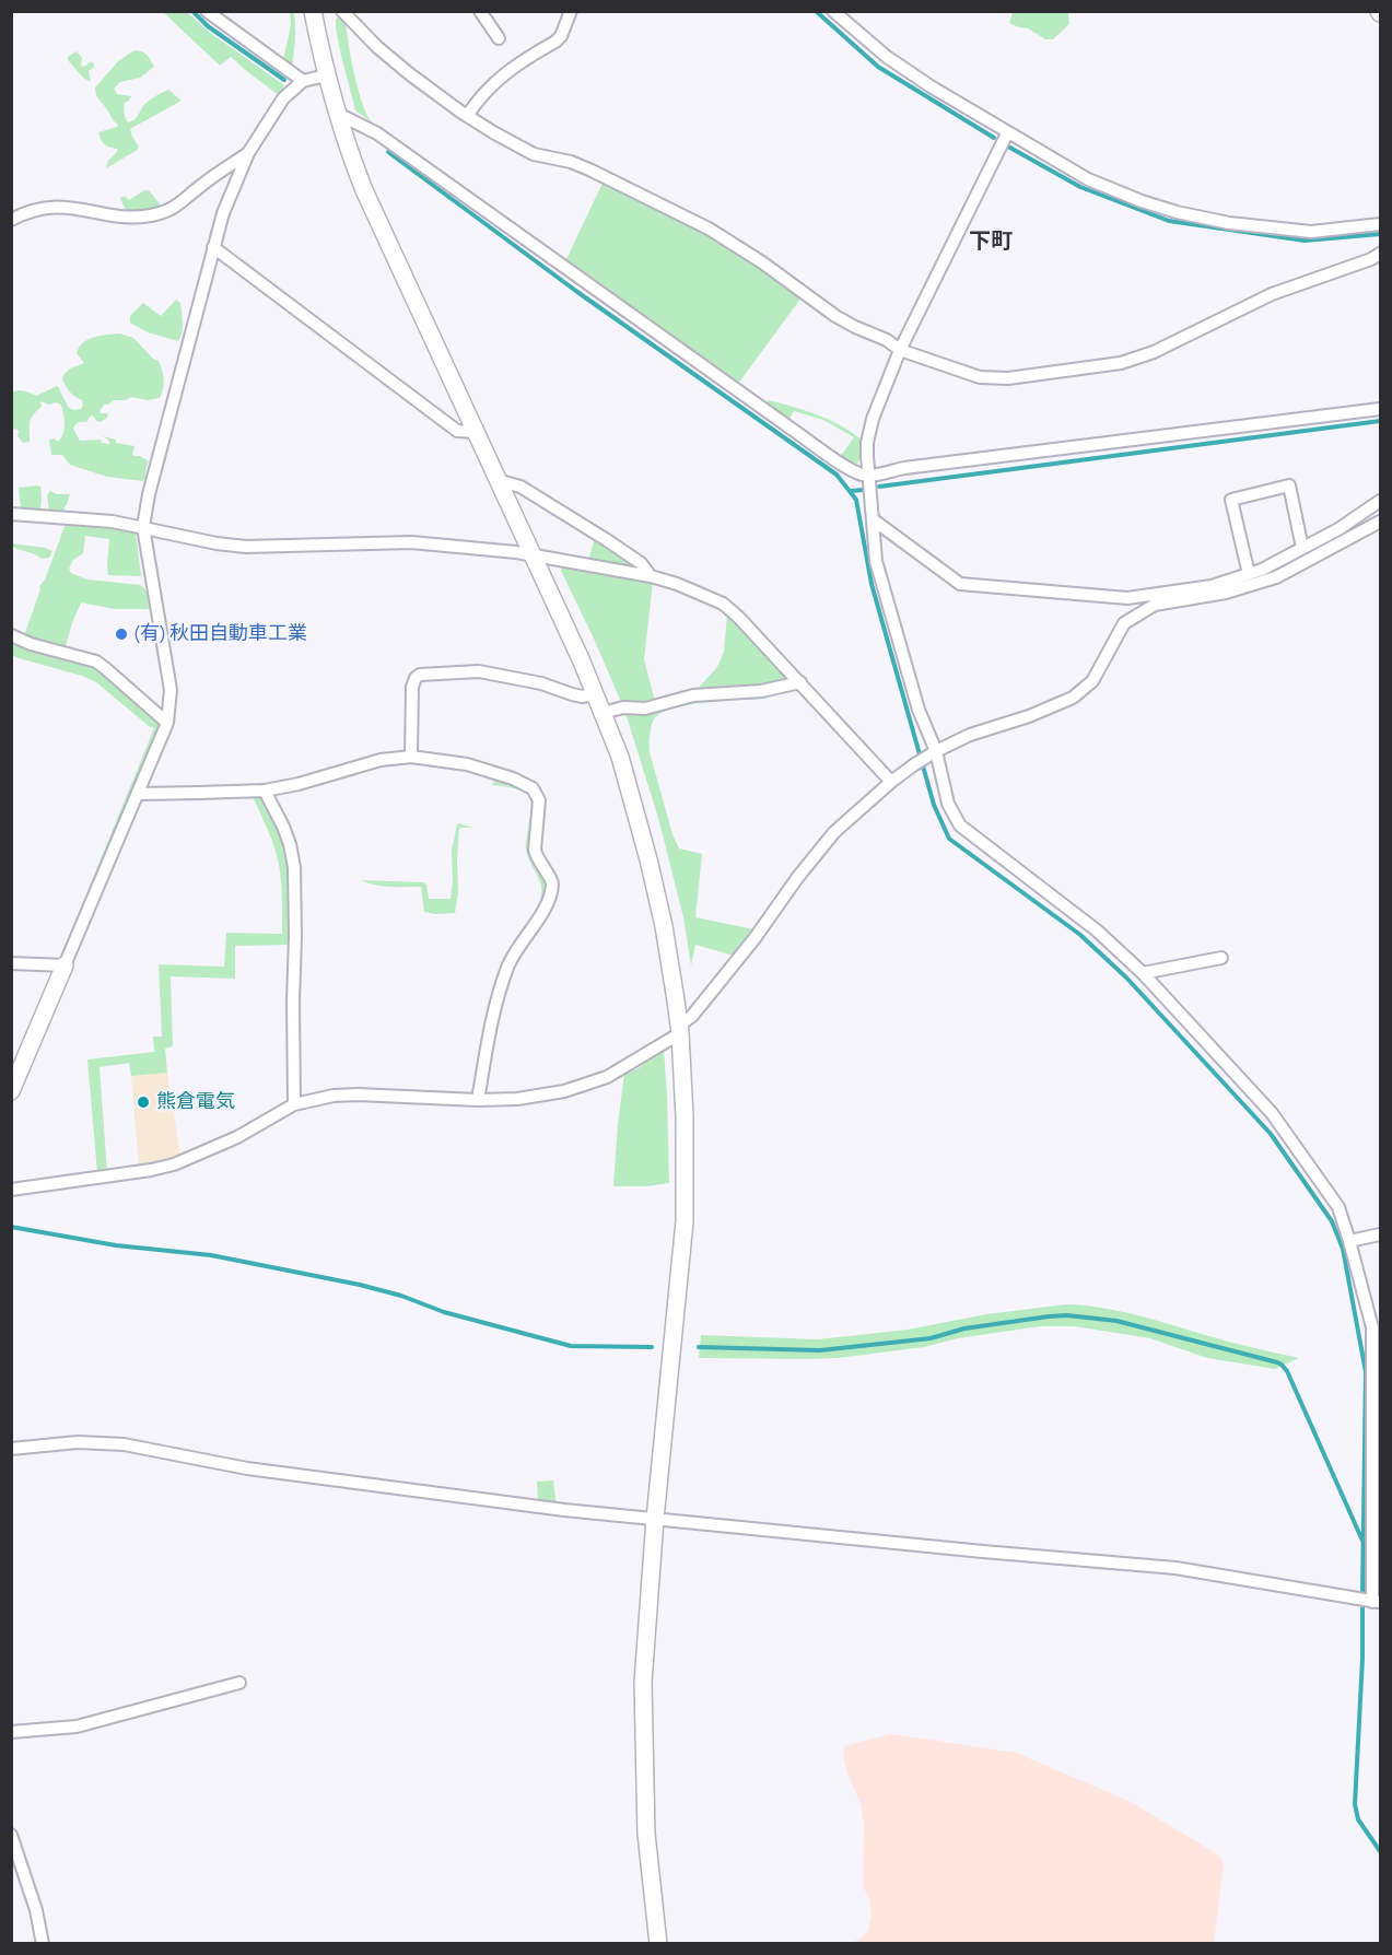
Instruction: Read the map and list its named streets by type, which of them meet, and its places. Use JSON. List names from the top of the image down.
{
  "districts": ["下町"],
  "places": ["(有) 秋田自動車工業", "熊倉電気"]
}
